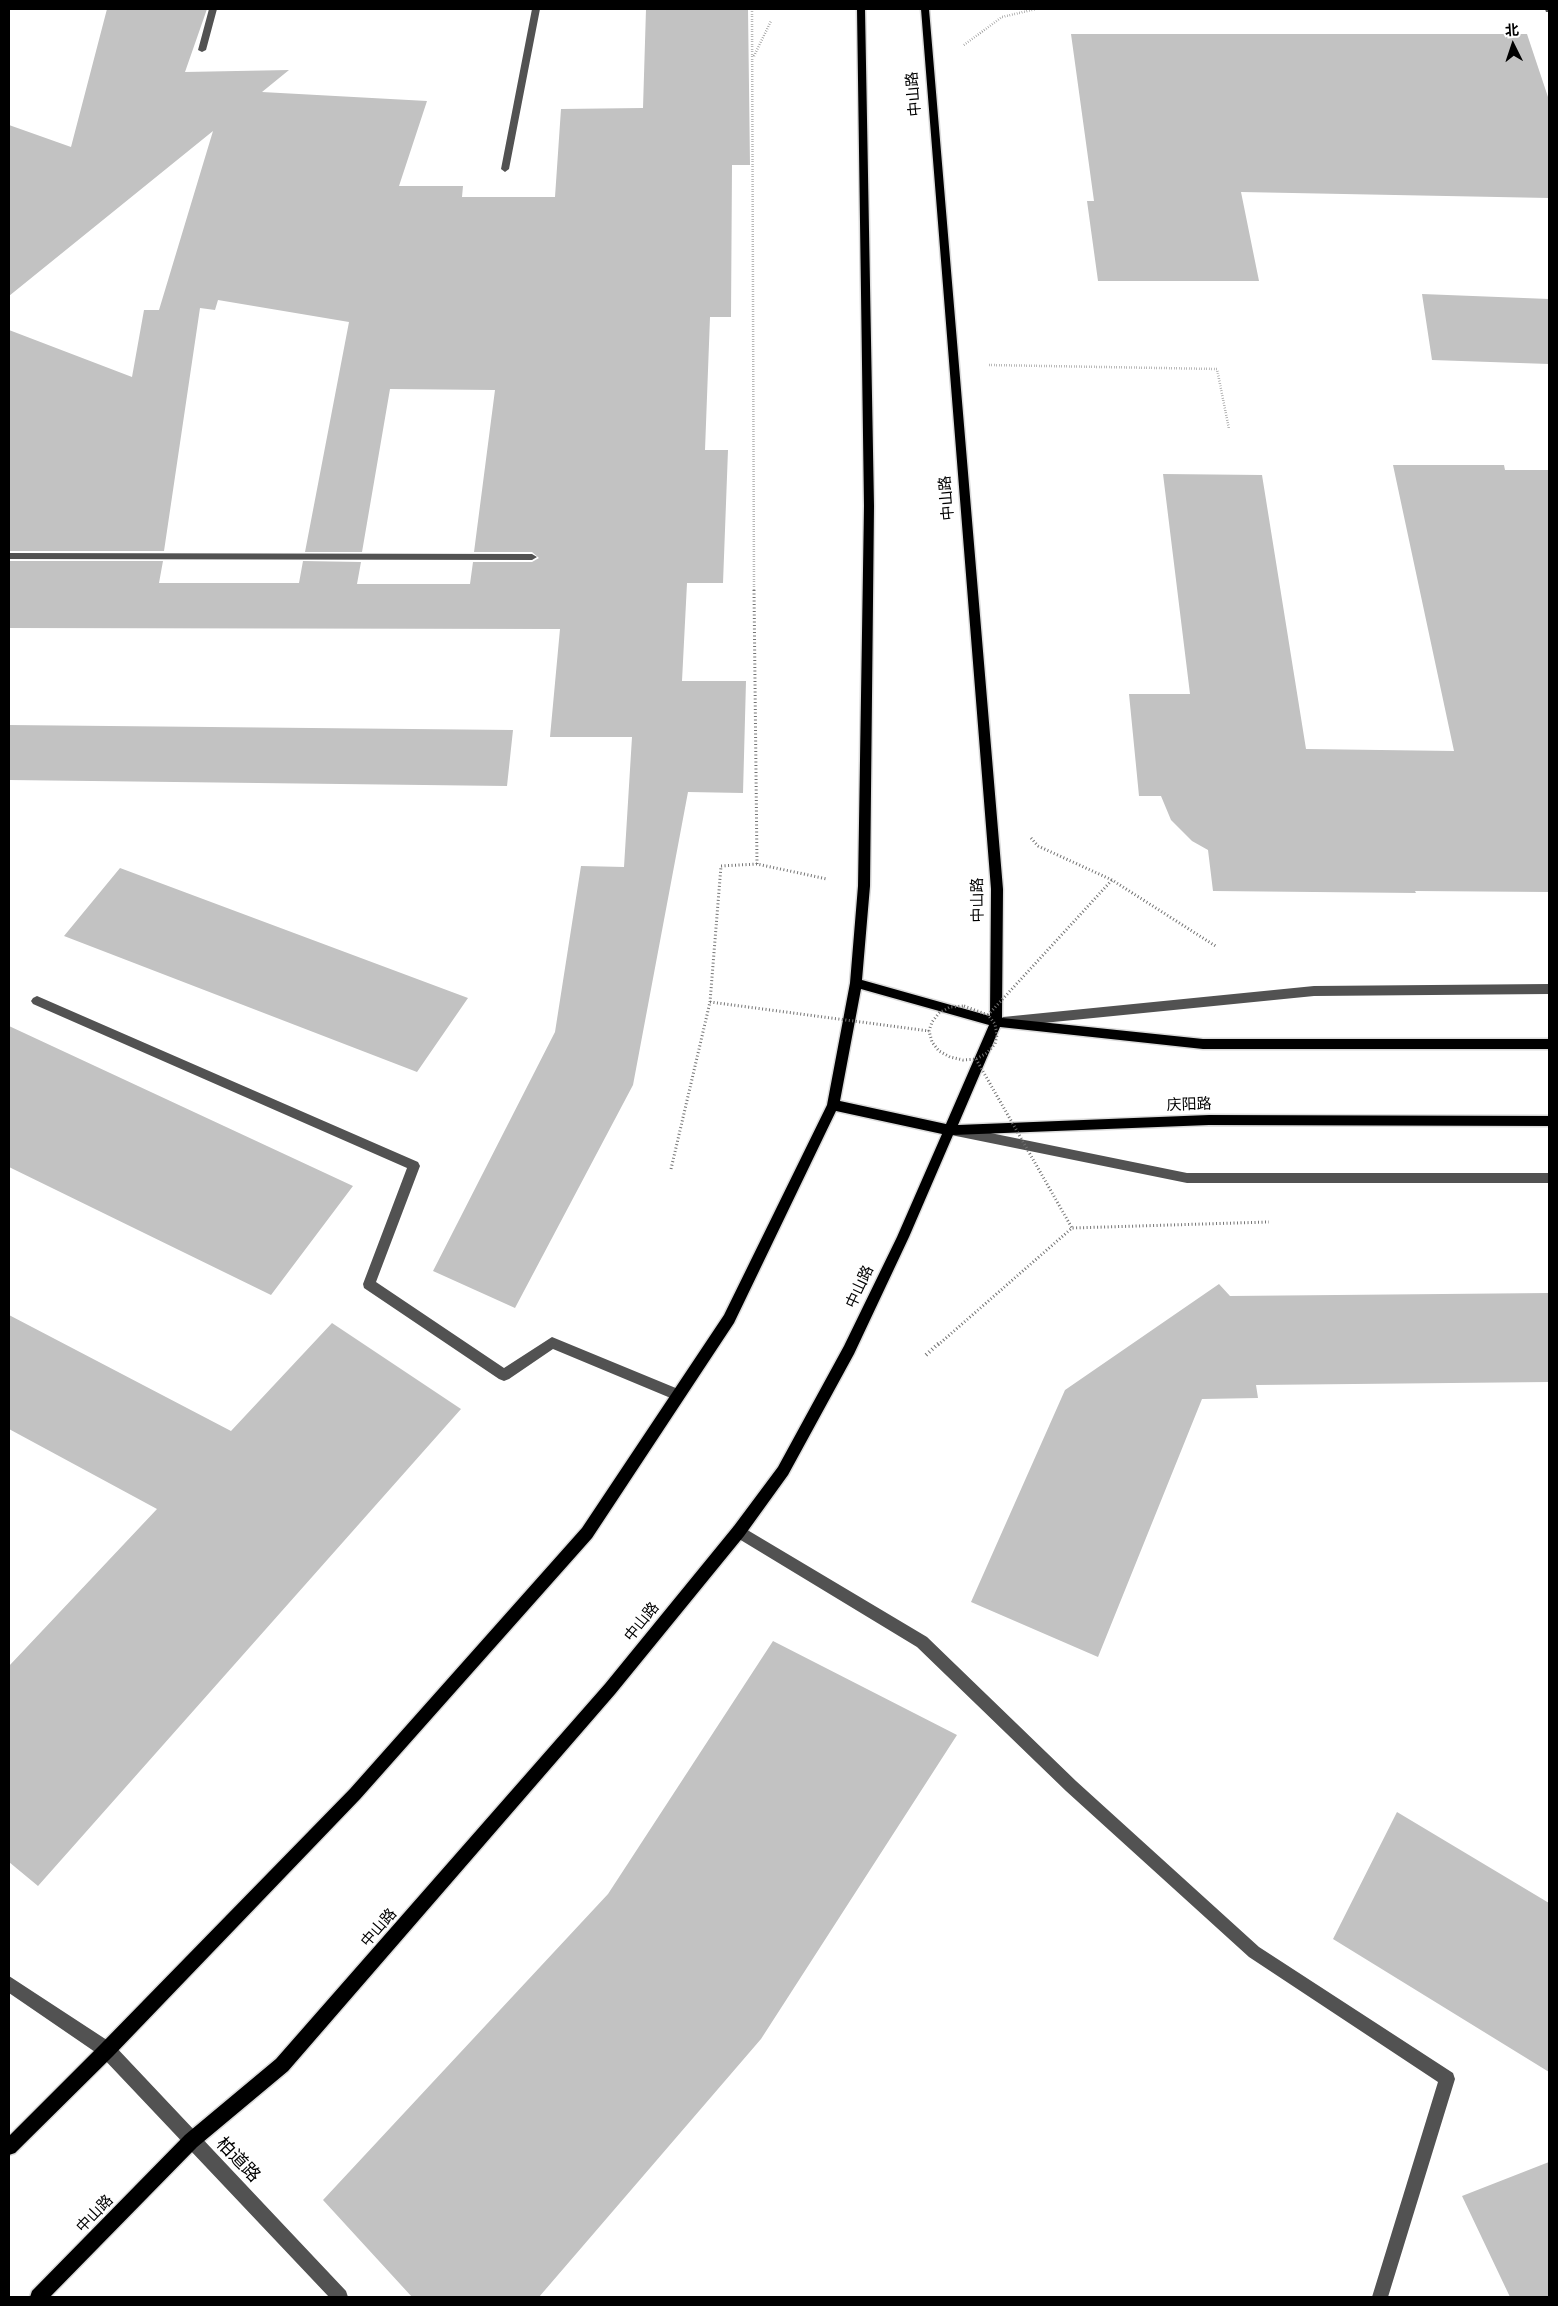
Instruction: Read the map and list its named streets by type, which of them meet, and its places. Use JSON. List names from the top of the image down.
{
  "streets": {
    "main road": ["中山路", "庆阳路"],
    "street": ["柏道路"]
  },
  "crossings": [
    ["中山路", "庆阳路"],
    ["中山路", "柏道路"]
  ],
  "north": "top"
}
